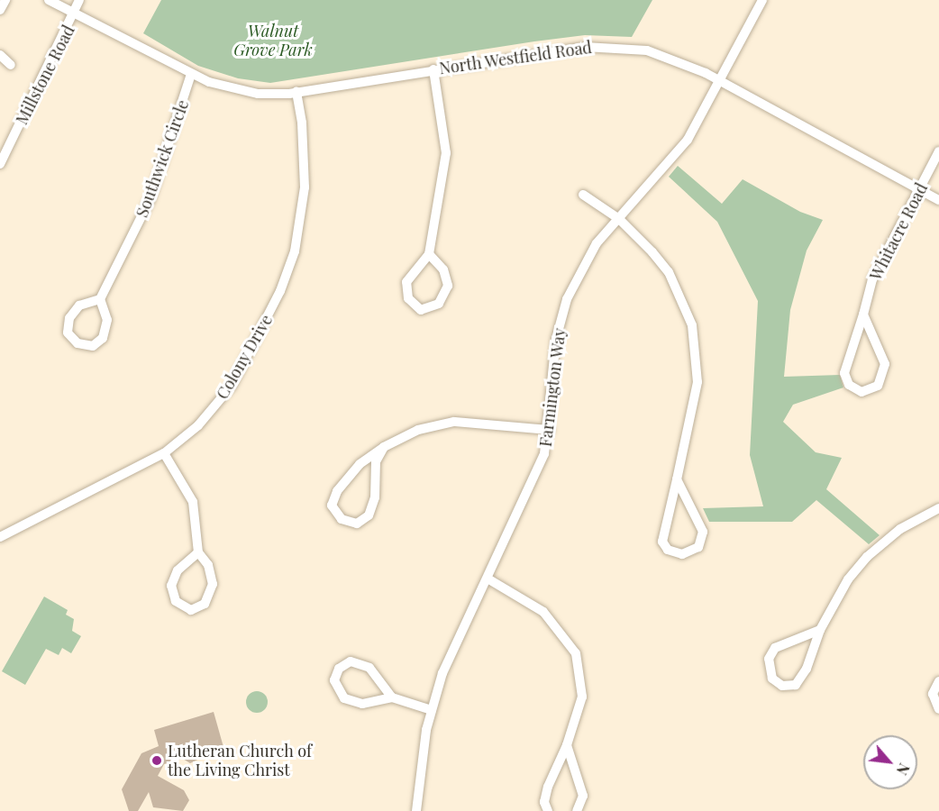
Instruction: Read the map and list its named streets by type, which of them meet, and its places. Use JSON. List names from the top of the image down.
{
  "streets": {
    "street": [
      "North Westfield Road",
      "Millstone Road",
      "Southwick Circle",
      "Whitacre Road",
      "Colony Drive",
      "Farmington Way"
    ]
  },
  "crossings": [
    ["North Westfield Road", "Millstone Road"],
    ["North Westfield Road", "Southwick Circle"],
    ["North Westfield Road", "Whitacre Road"],
    ["North Westfield Road", "Colony Drive"],
    ["North Westfield Road", "Farmington Way"]
  ],
  "parks": ["Walnut Grove Park"],
  "places": ["Lutheran Church of the Living Christ"],
  "north": "bottom right"
}
